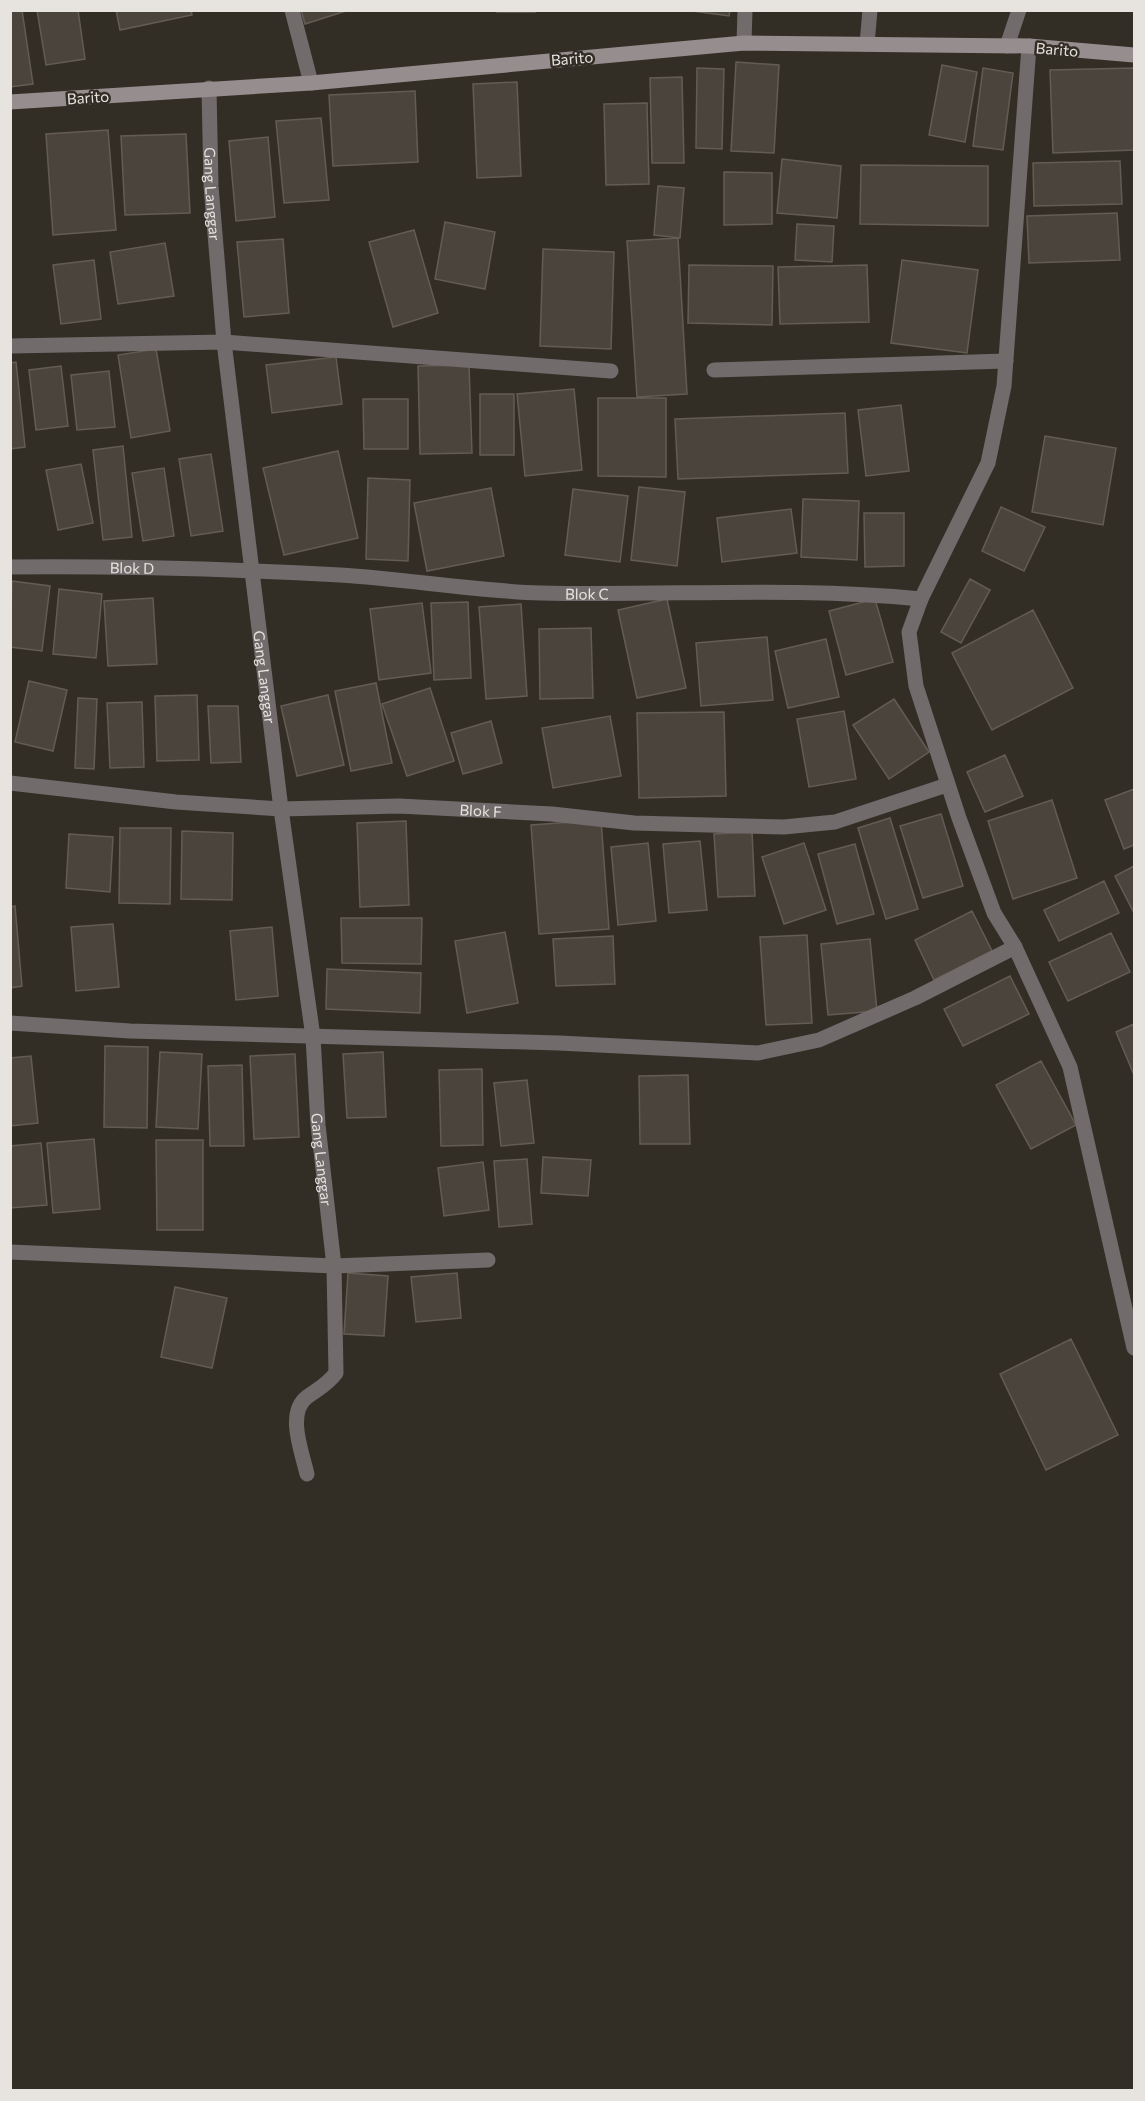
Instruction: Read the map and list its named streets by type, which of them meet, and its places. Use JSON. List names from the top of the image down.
{
  "streets": {
    "street": [
      "Barito",
      "Gang Langgar",
      "Blok D",
      "Blok C",
      "Blok F"
    ]
  },
  "crossings": [
    ["Barito", "Gang Langgar"],
    ["Gang Langgar", "Blok D"],
    ["Gang Langgar", "Blok C"],
    ["Gang Langgar", "Blok F"],
    ["Blok D", "Blok C"]
  ]
}
